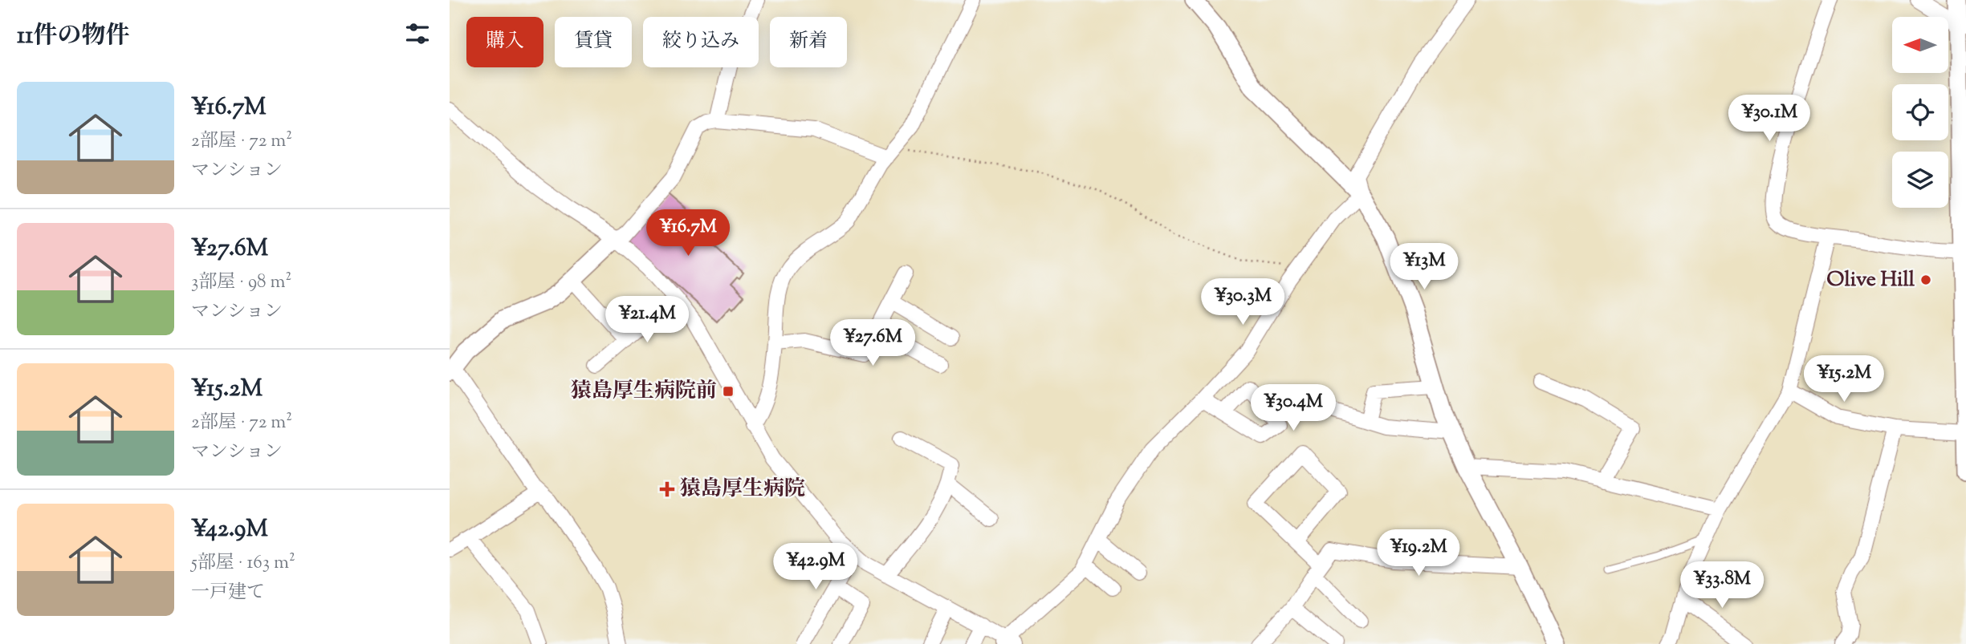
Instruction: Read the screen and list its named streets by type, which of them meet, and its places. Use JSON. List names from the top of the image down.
{
  "places": {
    "other": ["Olive Hill"],
    "transit": ["猿島厚生病院前"],
    "health": ["猿島厚生病院"]
  },
  "north": "left",
  "page": {
    "heading": "11件の物件",
    "chip": [
      "購入",
      "賃貸",
      "絞り込み",
      "新着"
    ],
    "list": [
      {
        "name": "¥16.7M",
        "note": "2部屋 · 72 m² · マンション"
      },
      {
        "name": "¥27.6M",
        "note": "3部屋 · 98 m² · マンション"
      },
      {
        "name": "¥15.2M",
        "note": "2部屋 · 72 m² · マンション"
      },
      {
        "name": "¥42.9M",
        "note": "5部屋 · 163 m² · 一戸建て"
      }
    ],
    "price": [
      "¥30.1M",
      "¥16.7M",
      "¥13M",
      "¥30.3M",
      "¥21.4M",
      "¥27.6M",
      "¥15.2M",
      "¥30.4M",
      "¥19.2M",
      "¥42.9M",
      "¥33.8M"
    ]
  }
}
